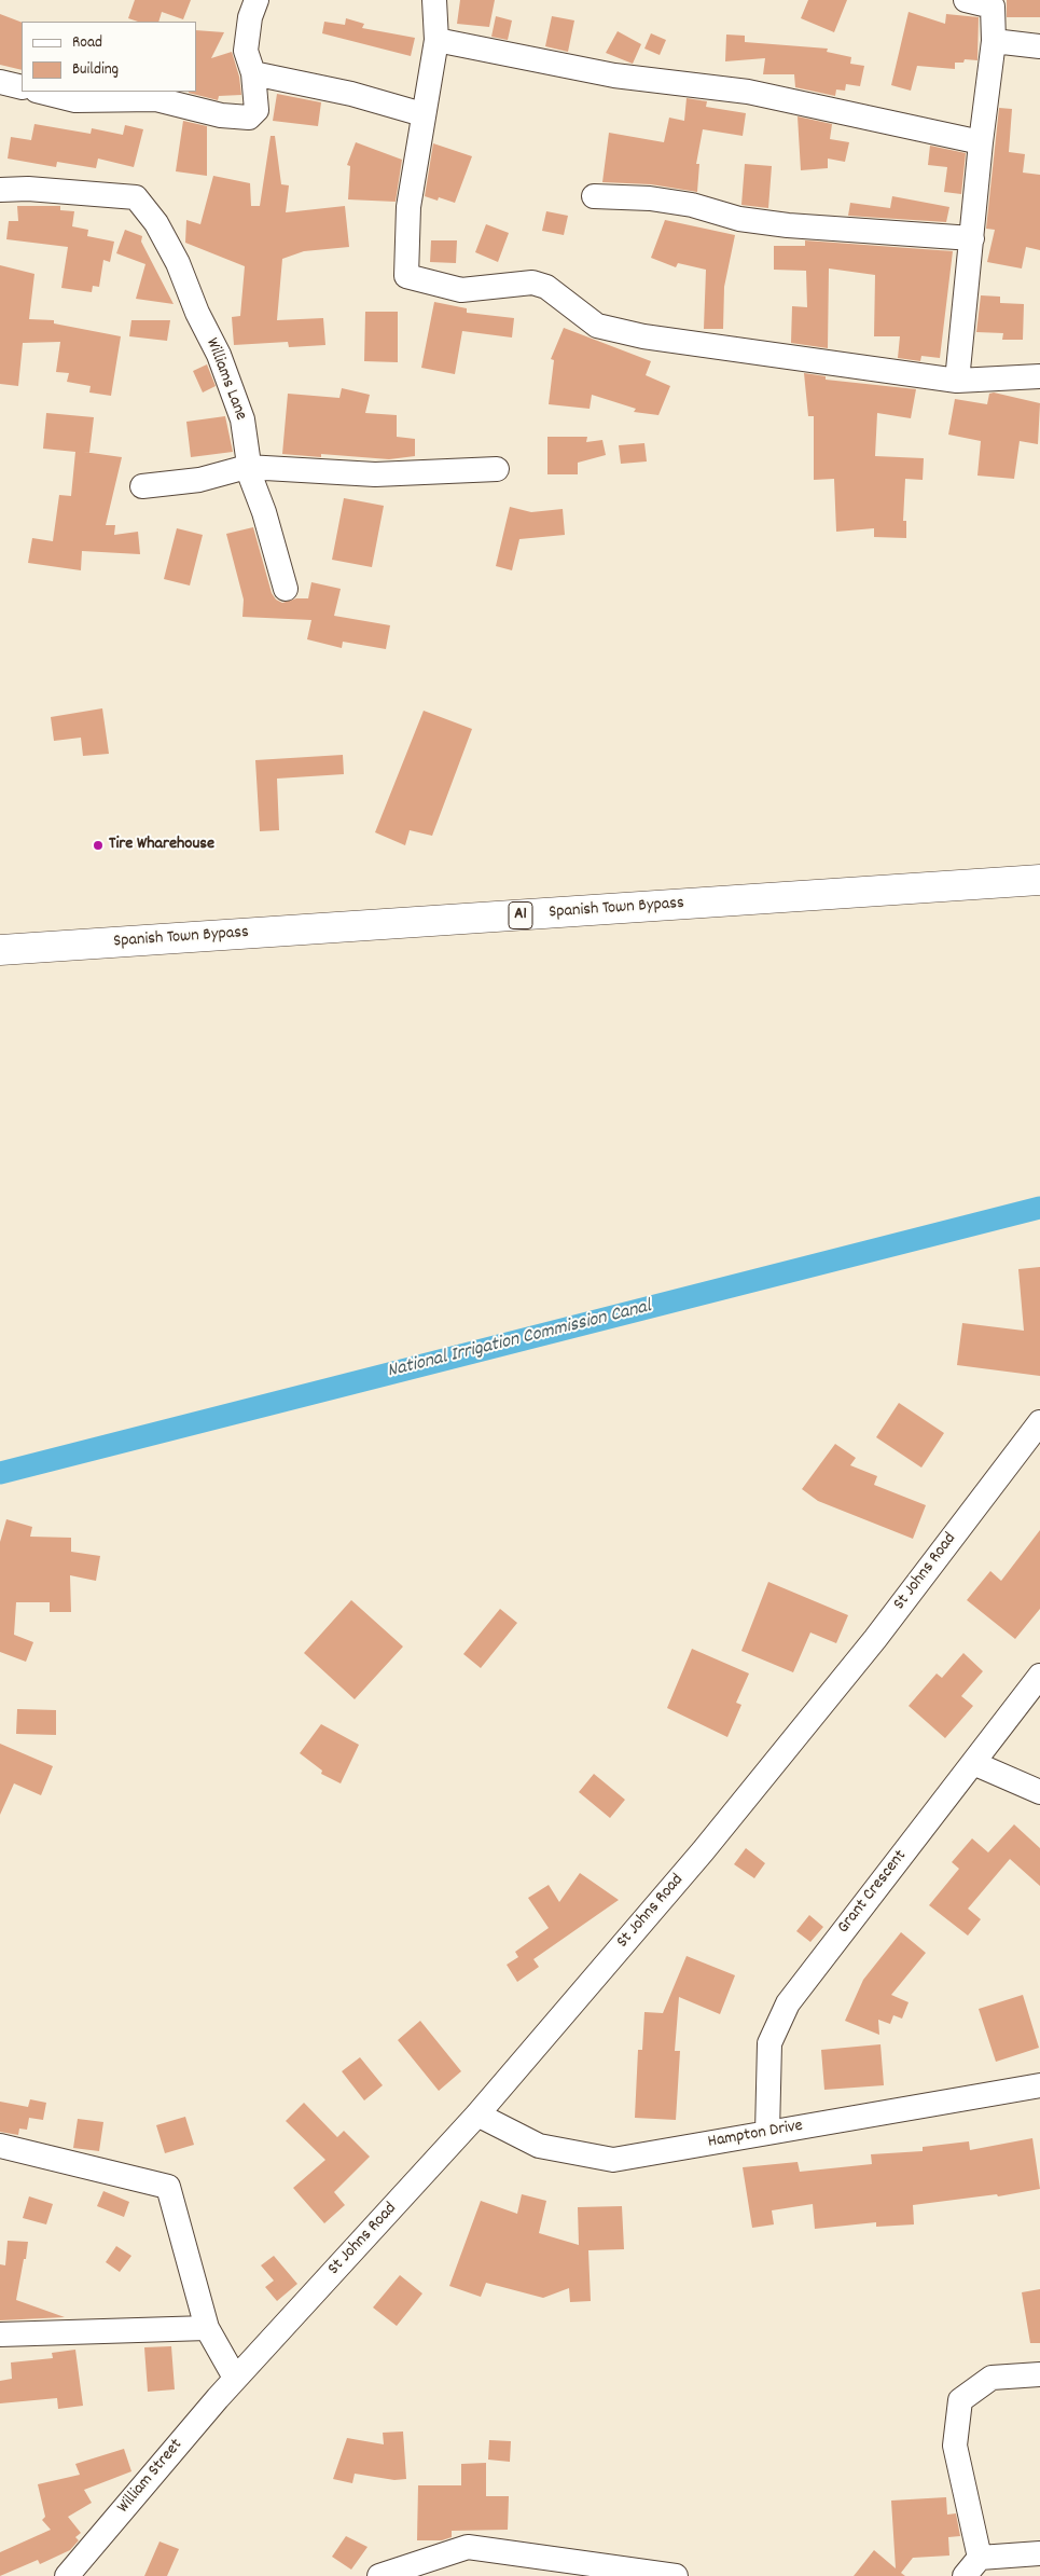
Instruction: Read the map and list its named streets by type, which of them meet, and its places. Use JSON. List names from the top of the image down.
{
  "streets": {
    "main road": ["Spanish Town Bypass", "A1"],
    "street": [
      "Williams Lane",
      "St Johns Road",
      "Grant Crescent",
      "Hampton Drive",
      "William Street"
    ]
  },
  "crossings": [
    ["St Johns Road", "Hampton Drive"],
    ["St Johns Road", "William Street"],
    ["Grant Crescent", "Hampton Drive"]
  ],
  "water": ["National Irrigation Commission Canal"],
  "places": ["Tire Wharehouse"],
  "legend": ["Road", "Building"]
}
